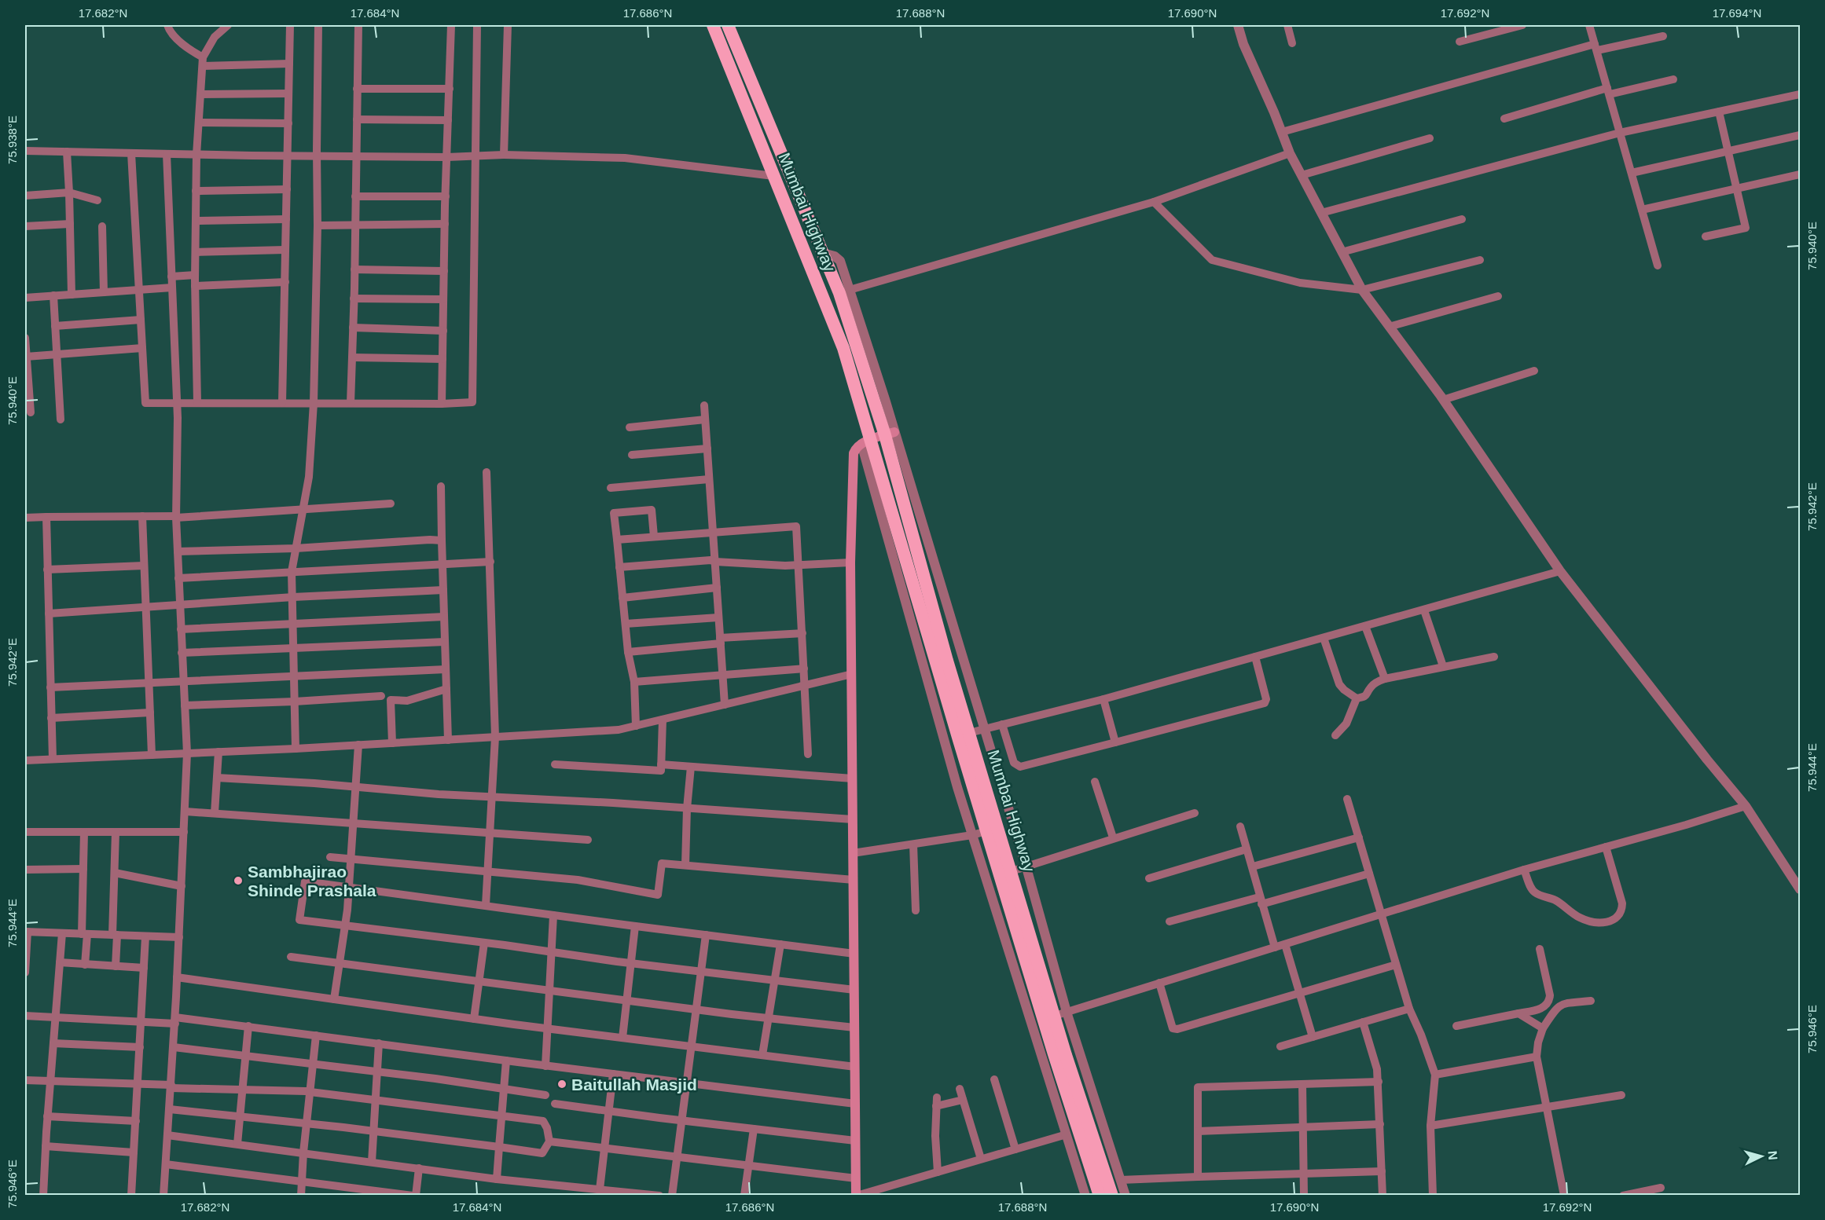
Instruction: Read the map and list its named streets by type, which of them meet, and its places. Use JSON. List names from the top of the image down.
{
  "streets": {
    "highway": ["Mumbai Highway"]
  },
  "places": ["Sambhajirao Shinde Prashala", "Baitullah Masjid"],
  "north": "right",
  "coordinates": [
    "17.682°N",
    "17.684°N",
    "17.686°N",
    "17.688°N",
    "17.690°N",
    "17.692°N",
    "17.694°N",
    "75.938°E",
    "75.940°E",
    "75.942°E",
    "75.944°E",
    "75.946°E"
  ]
}
